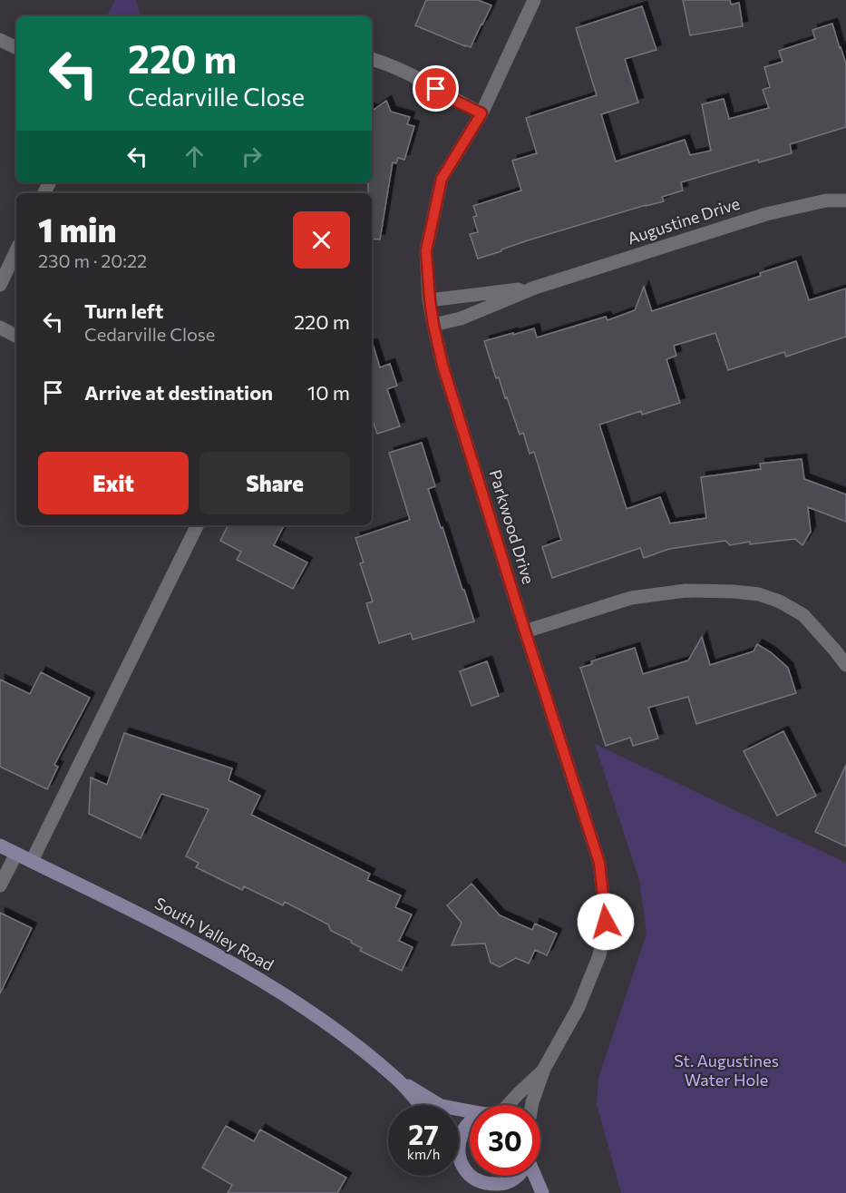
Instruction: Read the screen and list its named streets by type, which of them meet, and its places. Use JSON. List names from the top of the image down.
{
  "streets": {
    "main road": ["South Valley Road"],
    "street": ["Augustine Drive", "Parkwood Drive"]
  },
  "crossings": [
    ["Augustine Drive", "Parkwood Drive"]
  ],
  "parks": ["St. Augustines Water Hole"],
  "page": {
    "turn": ["220 m", "Cedarville Close"],
    "heading": ["1 min", "230 m · 20:22"],
    "list": [
      {
        "name": "Turn left",
        "note": "Cedarville Close",
        "value": "220 m"
      },
      {
        "name": "Arrive at destination",
        "value": "10 m"
      }
    ],
    "buttons": ["Exit", "Share"],
    "speed": "27 km/h",
    "limit": "30"
  }
}
